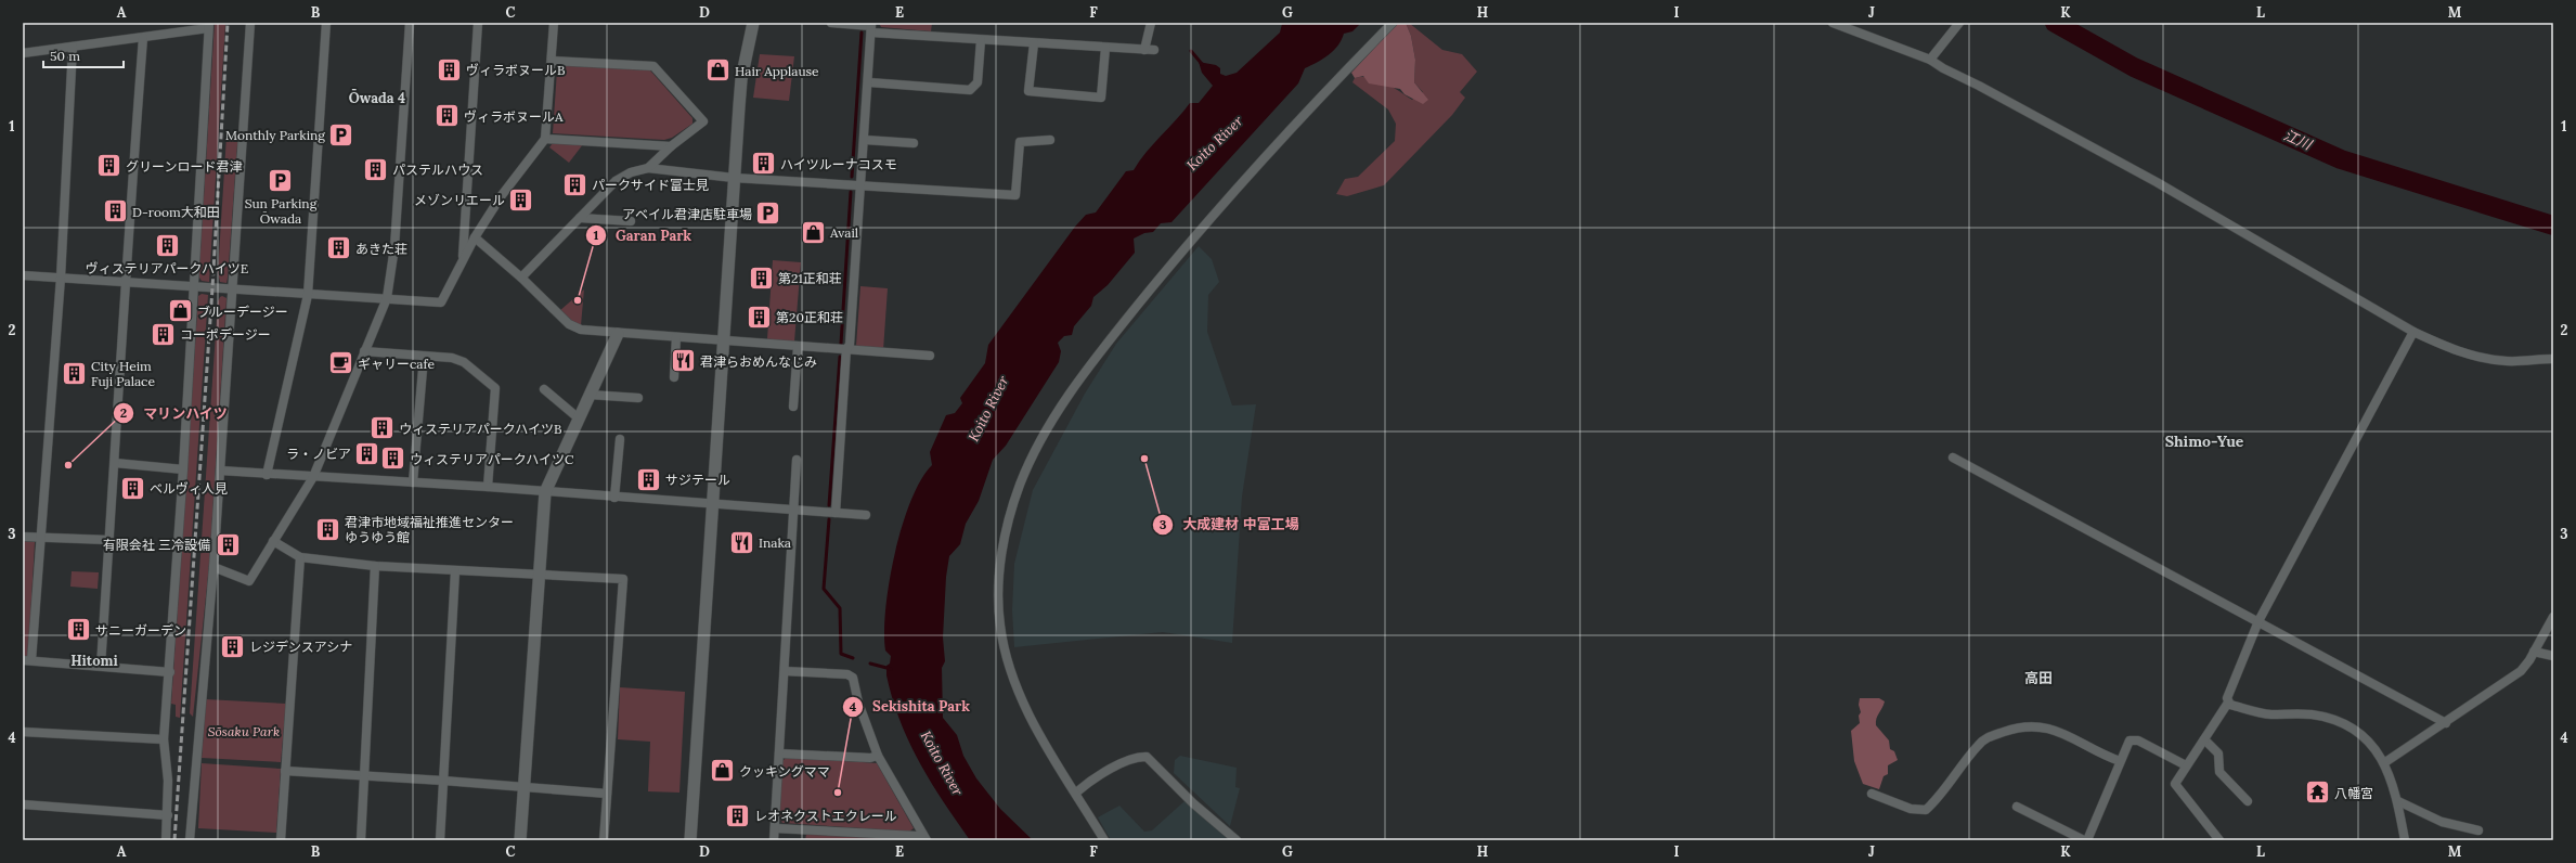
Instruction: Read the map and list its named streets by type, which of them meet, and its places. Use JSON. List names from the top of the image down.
{
  "districts": [
    "Ōwada 4",
    "Shimo-Yue",
    "Hitomi",
    "高田"
  ],
  "water": ["江川", "Koito River"],
  "parks": ["Sōsaku Park"],
  "places": {
    "building": [
      "ヴィラボヌールB",
      "ヴィラボヌールA",
      "ハイツルーナコスモ",
      "グリーンロード君津",
      "パステルハウス",
      "パークサイド富士見",
      "メゾンリエール",
      "D-room大和田",
      "ヴィステリアパークハイツE",
      "あきた荘",
      "第21正和荘",
      "第20正和荘",
      "コーポデージー",
      "City Heim Fuji Palace",
      "ウィステリアパークハイツB",
      "ラ・ノビア",
      "ウィステリアパークハイツC",
      "サジテール",
      "ベルヴィ人見",
      "君津市地域福祉推進センター ゆうゆう館",
      "有限会社 三冷設備",
      "サニーガーデン",
      "レジデンスアシナ",
      "レオネクストエクレール"
    ],
    "shop": [
      "Hair Applause",
      "Avail",
      "ブルーデージー",
      "クッキングママ"
    ],
    "parking": ["Monthly Parking", "Sun Parking Ōwada", "アベイル君津店駐車場"],
    "other": [
      "Garan Park",
      "大成建材 中富工場",
      "マリンハイツ",
      "Sekishita Park"
    ],
    "restaurant": ["君津らおめんなじみ", "Inaka"],
    "cafe": ["ギャリーcafe"],
    "temple": ["八幡宮"]
  },
  "scale_bar": "50 m",
  "grid": {
    "columns": [
      "A",
      "B",
      "C",
      "D",
      "E",
      "F",
      "G",
      "H",
      "I",
      "J",
      "K",
      "L",
      "M"
    ],
    "rows": [
      "1",
      "2",
      "3",
      "4"
    ]
  }
}
